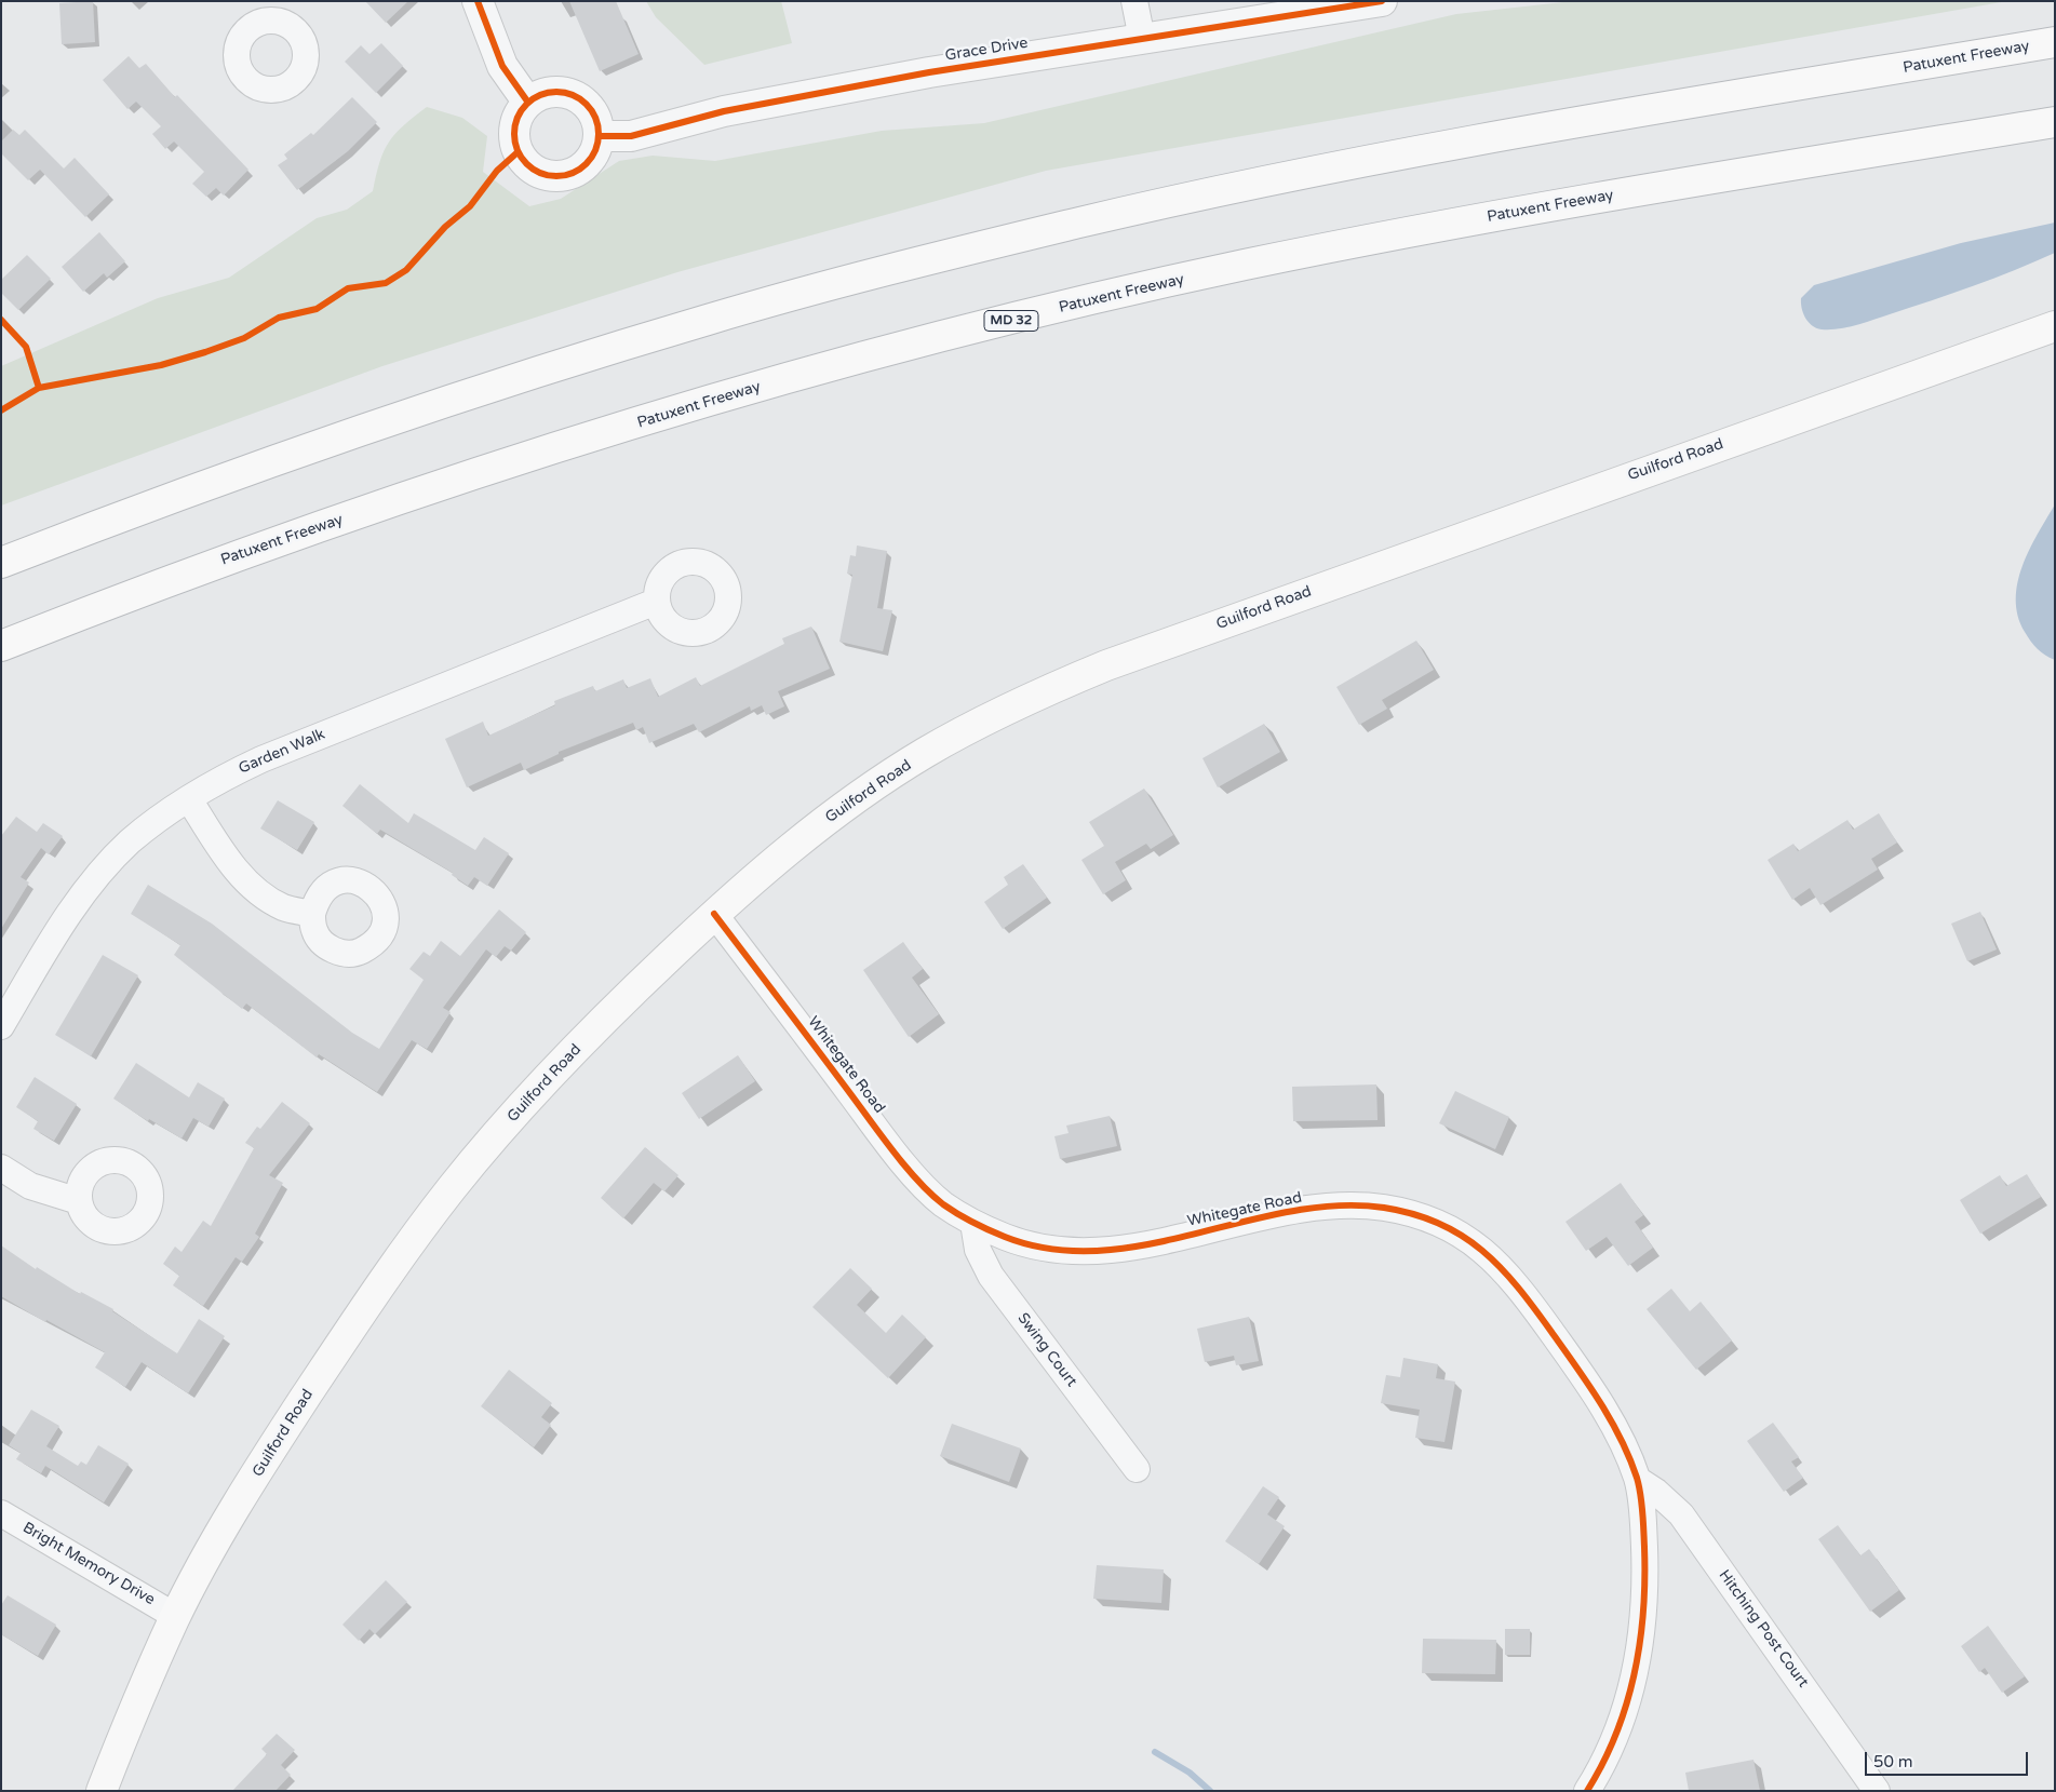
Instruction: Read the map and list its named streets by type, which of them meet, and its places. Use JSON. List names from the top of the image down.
{
  "streets": {
    "main road": ["Patuxent Freeway", "MD 32", "Guilford Road"],
    "street": [
      "Grace Drive",
      "Garden Walk",
      "Whitegate Road",
      "Swing Court",
      "Bright Memory Drive",
      "Hitching Post Court"
    ]
  },
  "crossings": [
    ["Guilford Road", "Whitegate Road"],
    ["Guilford Road", "Bright Memory Drive"],
    ["Whitegate Road", "Swing Court"],
    ["Whitegate Road", "Hitching Post Court"]
  ],
  "scale_bar": "50 m"
}
